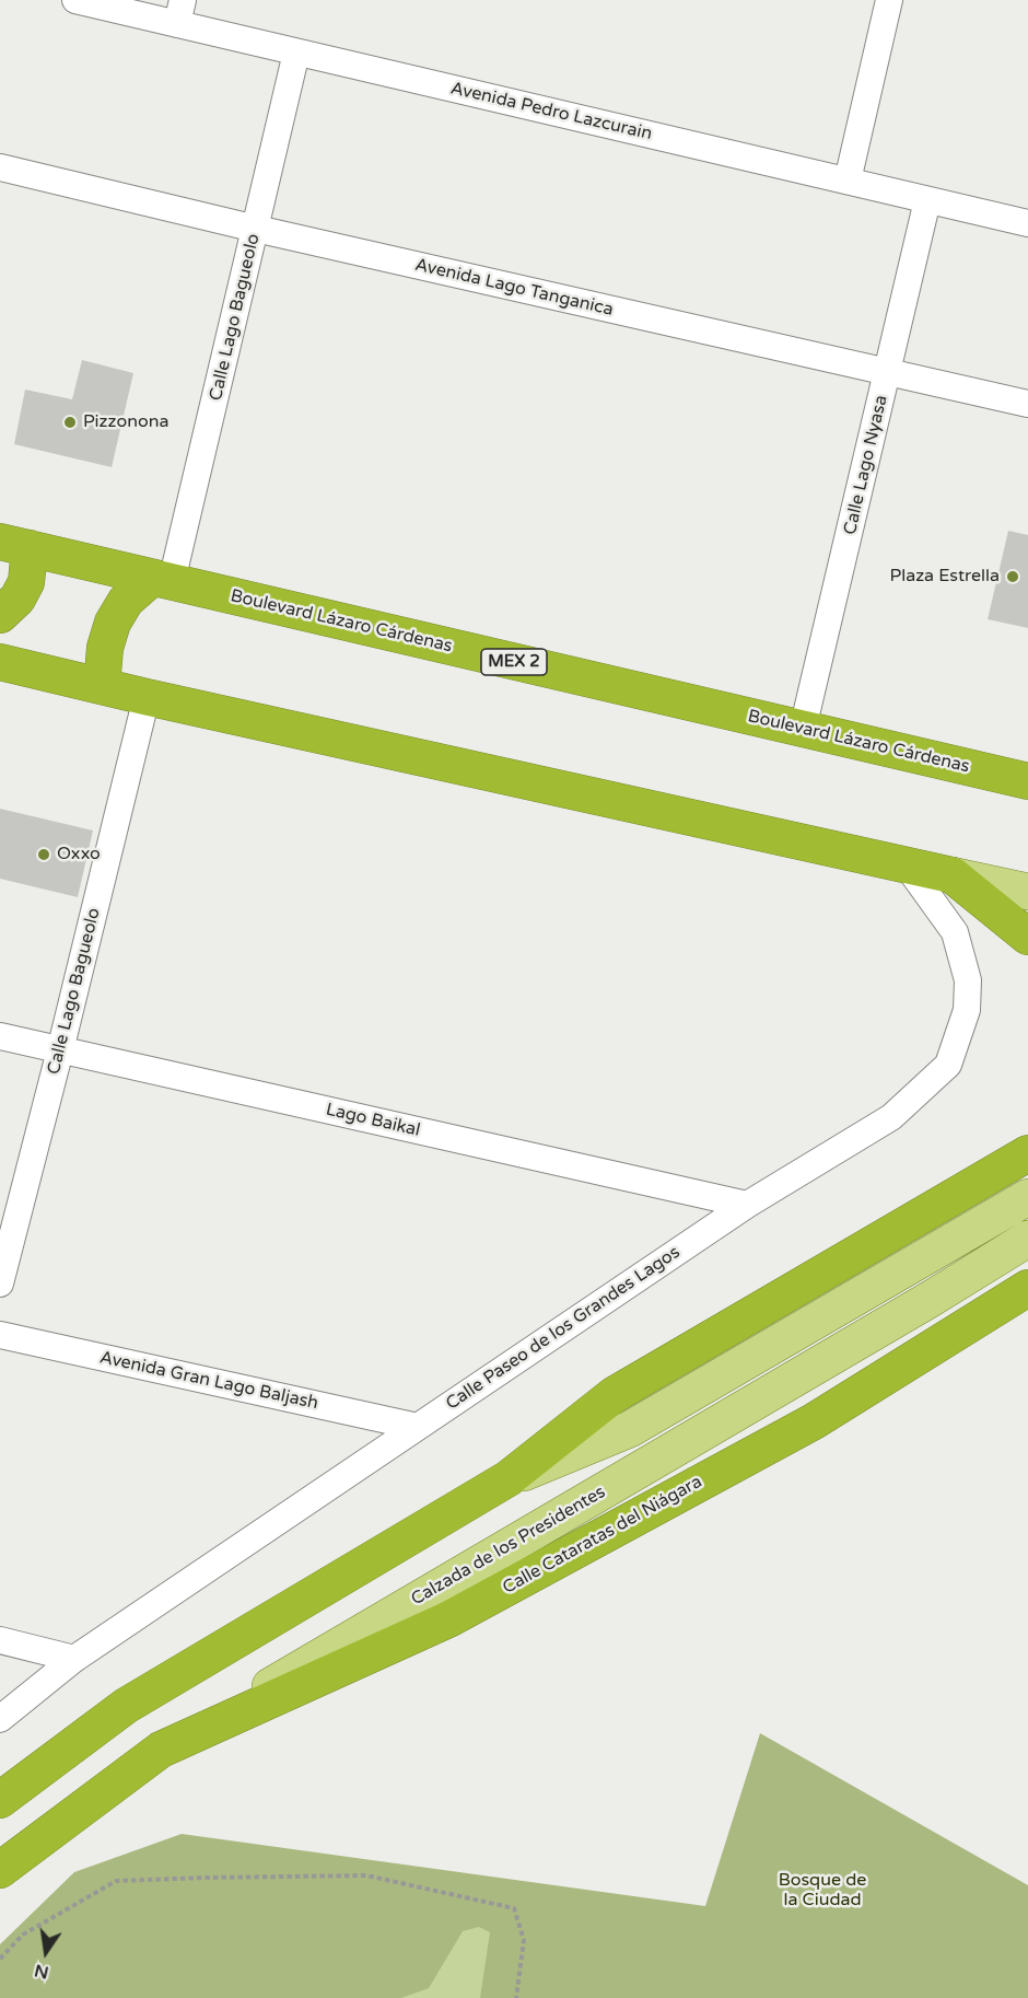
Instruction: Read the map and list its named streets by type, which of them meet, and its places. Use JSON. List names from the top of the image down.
{
  "streets": {
    "highway": [
      "Boulevard Lázaro Cárdenas",
      "MEX 2",
      "Calle Cataratas del Niágara",
      "Calzada de los Presidentes"
    ],
    "street": [
      "Avenida Pedro Lazcurain",
      "Avenida Lago Tanganica",
      "Calle Lago Bagueolo",
      "Calle Lago Nyasa",
      "Lago Baikal",
      "Calle Paseo de los Grandes Lagos",
      "Avenida Gran Lago Baljash"
    ]
  },
  "crossings": [
    ["Avenida Pedro Lazcurain", "Calle Lago Bagueolo"],
    ["Avenida Pedro Lazcurain", "Calle Lago Nyasa"],
    ["Avenida Lago Tanganica", "Calle Lago Bagueolo"],
    ["Avenida Lago Tanganica", "Calle Lago Nyasa"],
    ["Calle Lago Bagueolo", "Boulevard Lázaro Cárdenas"],
    ["Calle Lago Bagueolo", "Lago Baikal"],
    ["Calle Lago Nyasa", "Boulevard Lázaro Cárdenas"],
    ["Lago Baikal", "Calle Paseo de los Grandes Lagos"],
    ["Calle Paseo de los Grandes Lagos", "Avenida Gran Lago Baljash"],
    ["Calle Cataratas del Niágara", "Calzada de los Presidentes"]
  ],
  "parks": ["Bosque de la Ciudad"],
  "places": ["Pizzonona", "Plaza Estrella", "Oxxo"],
  "north": "bottom"
}
